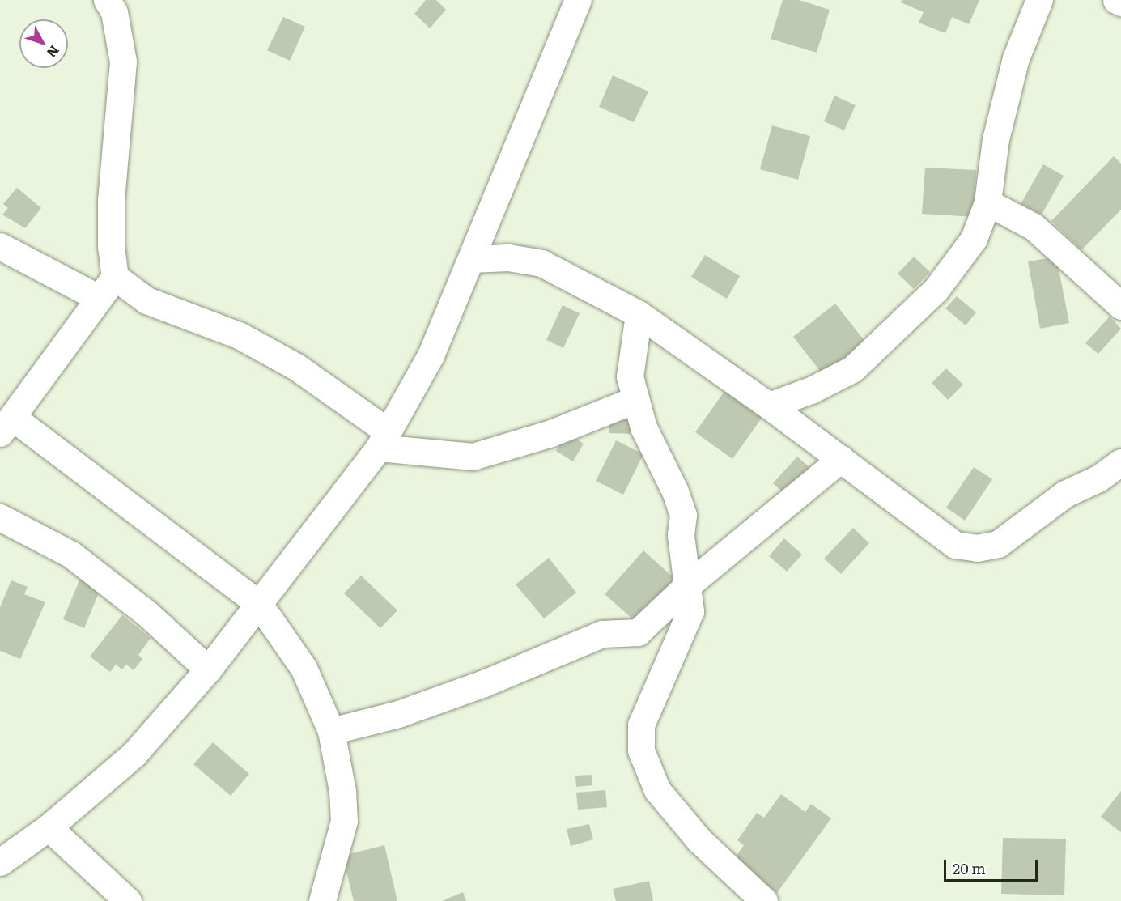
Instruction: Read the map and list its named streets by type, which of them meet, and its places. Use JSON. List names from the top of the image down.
{
  "scale_bar": "20 m",
  "north": "bottom right"
}
